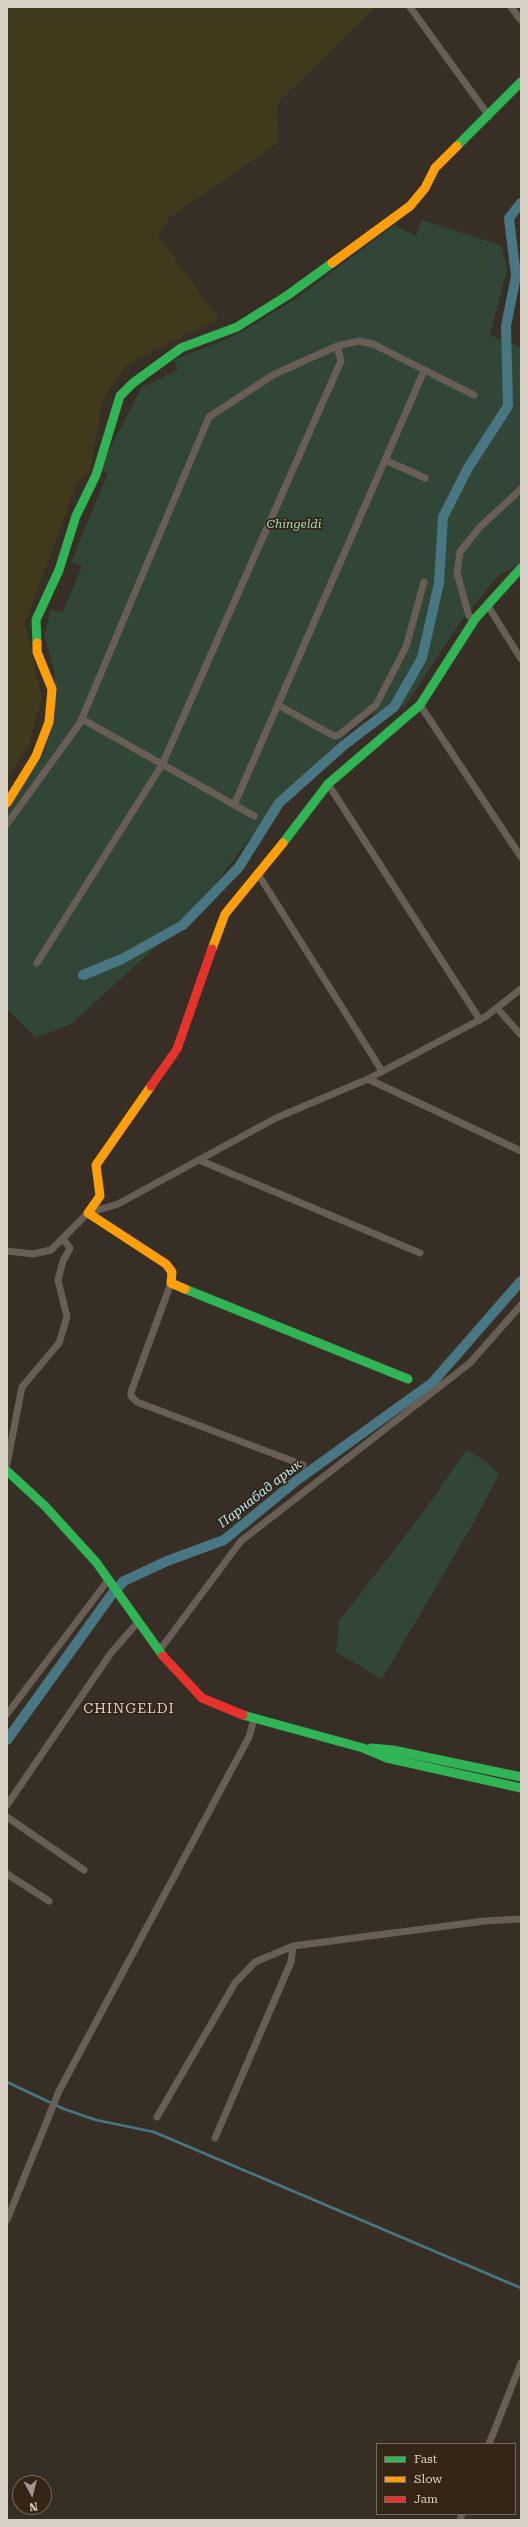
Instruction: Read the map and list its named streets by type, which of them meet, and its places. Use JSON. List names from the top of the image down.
{
  "districts": ["CHINGELDI"],
  "water": ["Парнабад арык"],
  "parks": ["Chingeldi"],
  "legend": ["Fast", "Slow", "Jam"],
  "north": "bottom"
}
